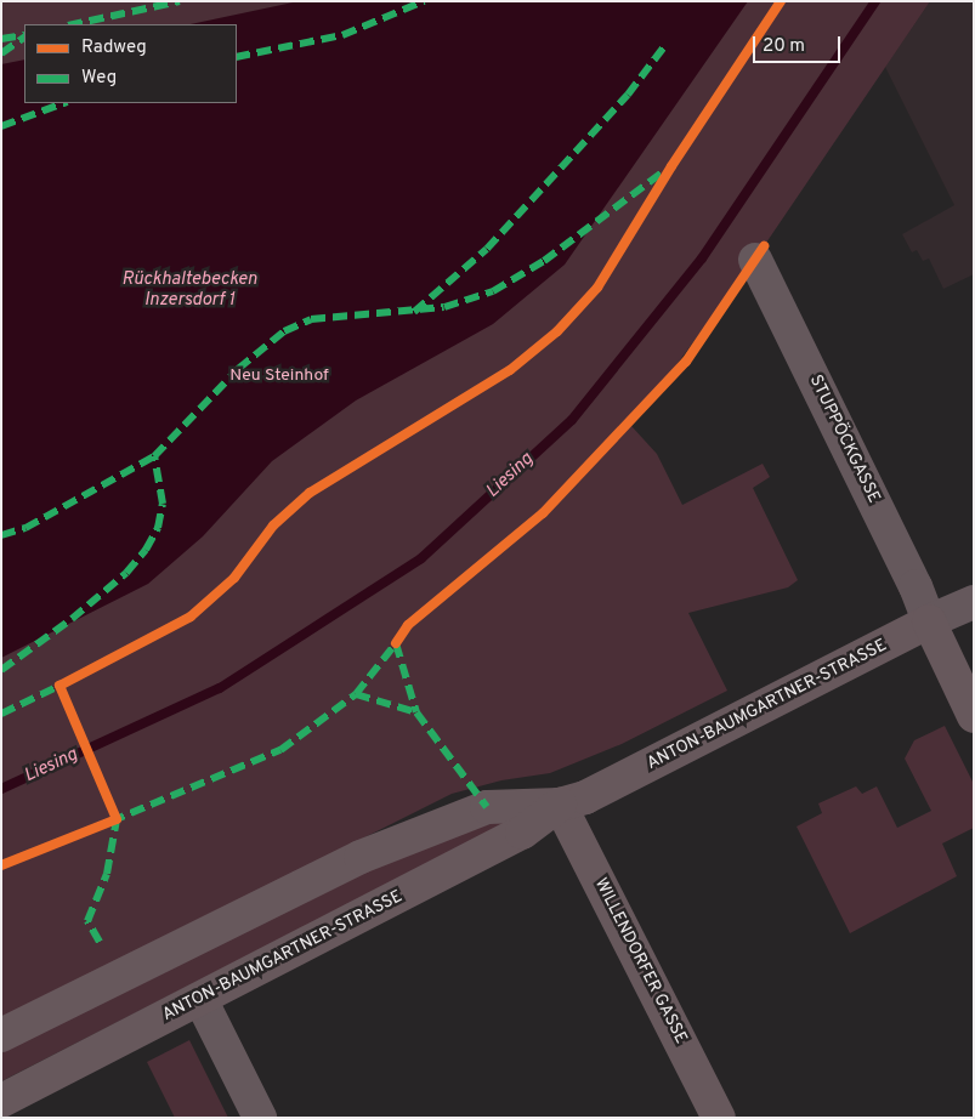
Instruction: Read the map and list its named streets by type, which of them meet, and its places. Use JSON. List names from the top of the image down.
{
  "streets": {
    "main road": ["ANTON-BAUMGARTNER-STRASSE", "WILLENDORFER GASSE"],
    "street": ["STUPPÖCKGASSE"]
  },
  "crossings": [
    ["STUPPÖCKGASSE", "ANTON-BAUMGARTNER-STRASSE"],
    ["ANTON-BAUMGARTNER-STRASSE", "WILLENDORFER GASSE"]
  ],
  "water": ["Rückhaltebecken Inzersdorf 1", "Liesing"],
  "parks": ["Neu Steinhof"],
  "legend": ["Radweg", "Weg"],
  "scale_bar": "20 m"
}
